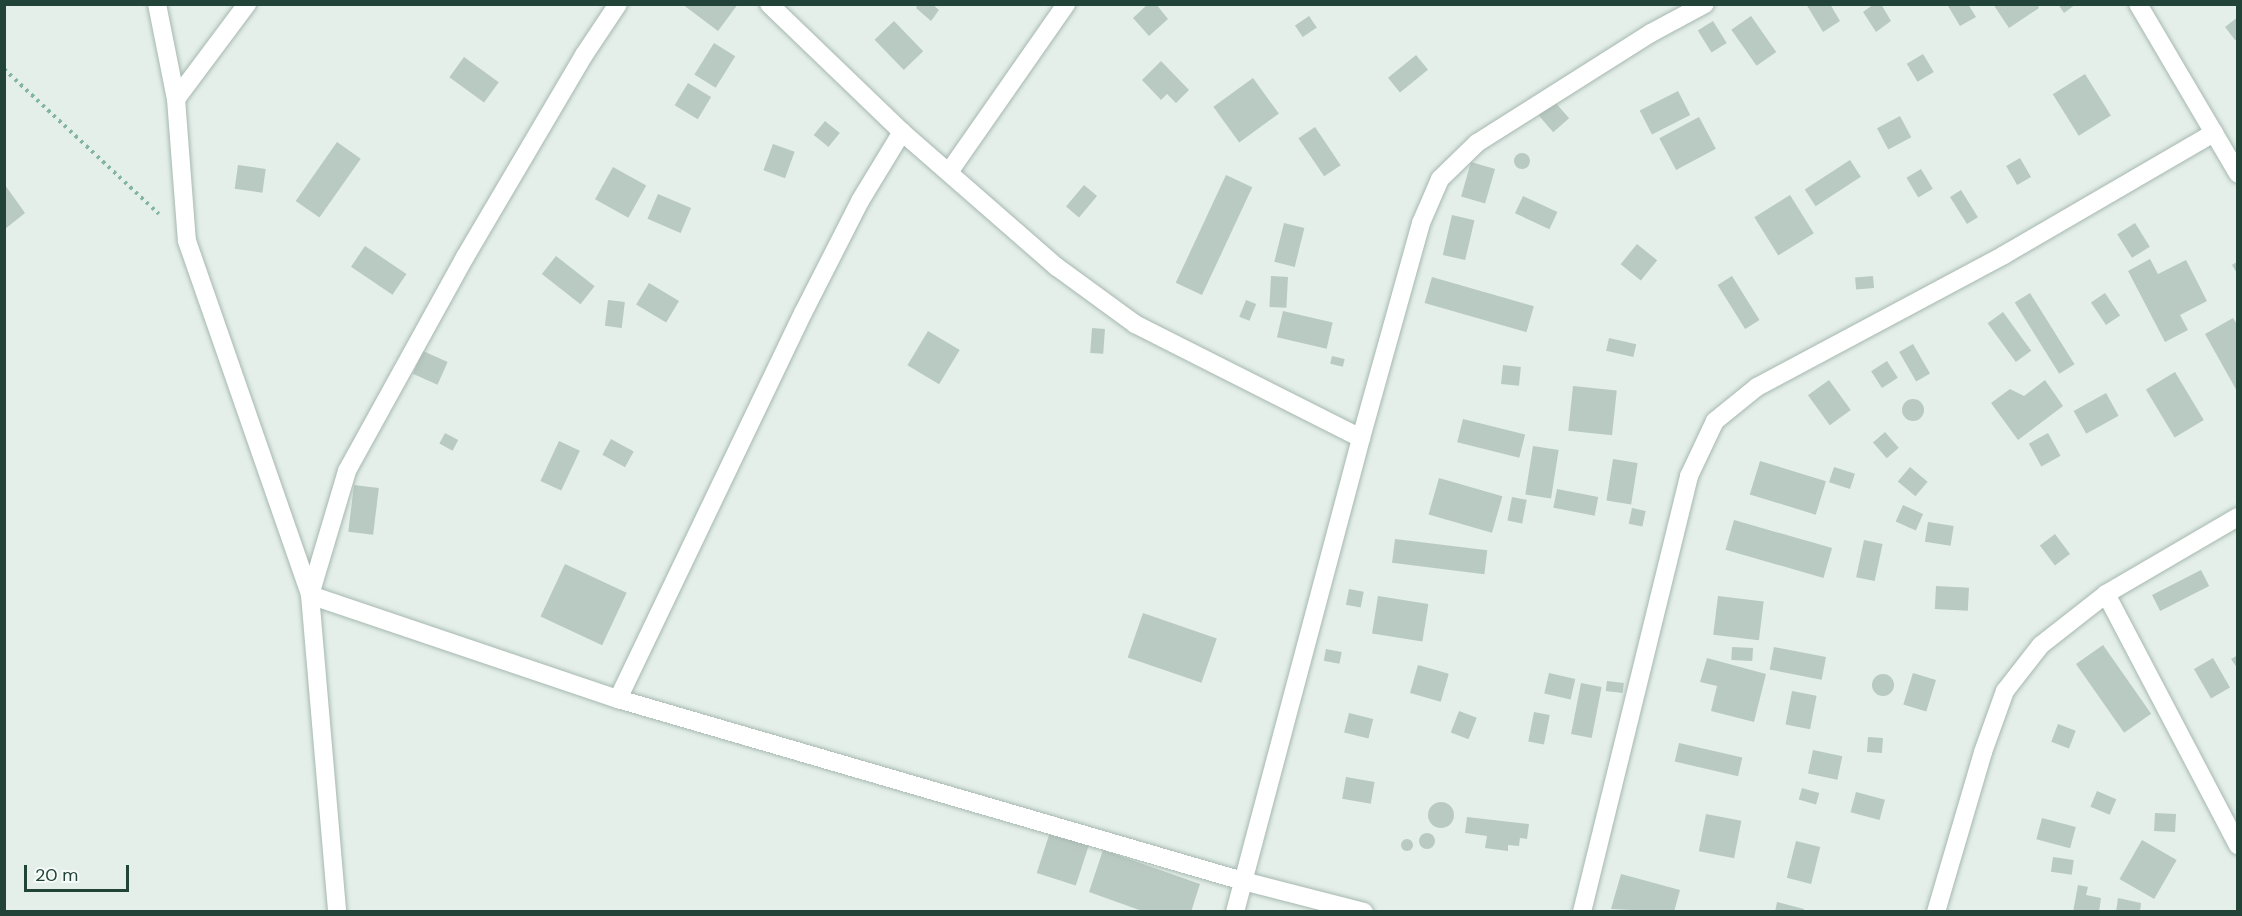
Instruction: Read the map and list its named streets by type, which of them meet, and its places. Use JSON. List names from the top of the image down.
{
  "scale_bar": "20 m"
}
